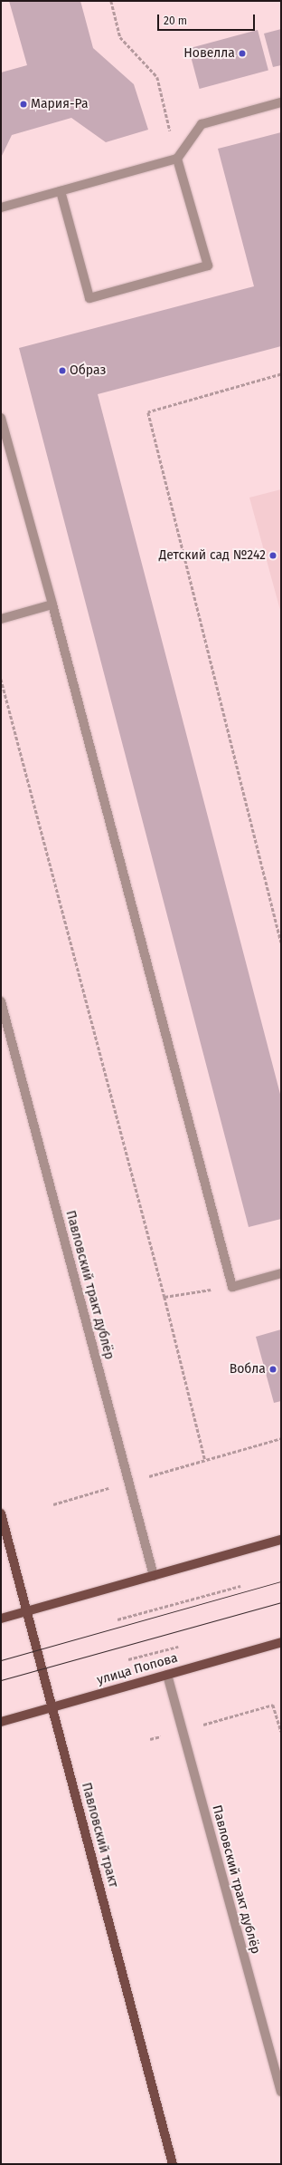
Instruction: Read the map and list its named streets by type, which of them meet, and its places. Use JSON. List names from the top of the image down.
{
  "streets": {
    "main road": ["улица Попова", "Павловский тракт"],
    "street": ["Павловский тракт дублёр"]
  },
  "crossings": [
    ["Павловский тракт дублёр", "улица Попова"],
    ["улица Попова", "Павловский тракт"]
  ],
  "places": [
    "Новелла",
    "Мария-Ра",
    "Образ",
    "Детский сад №242",
    "Вобла"
  ],
  "scale_bar": "20 m"
}
